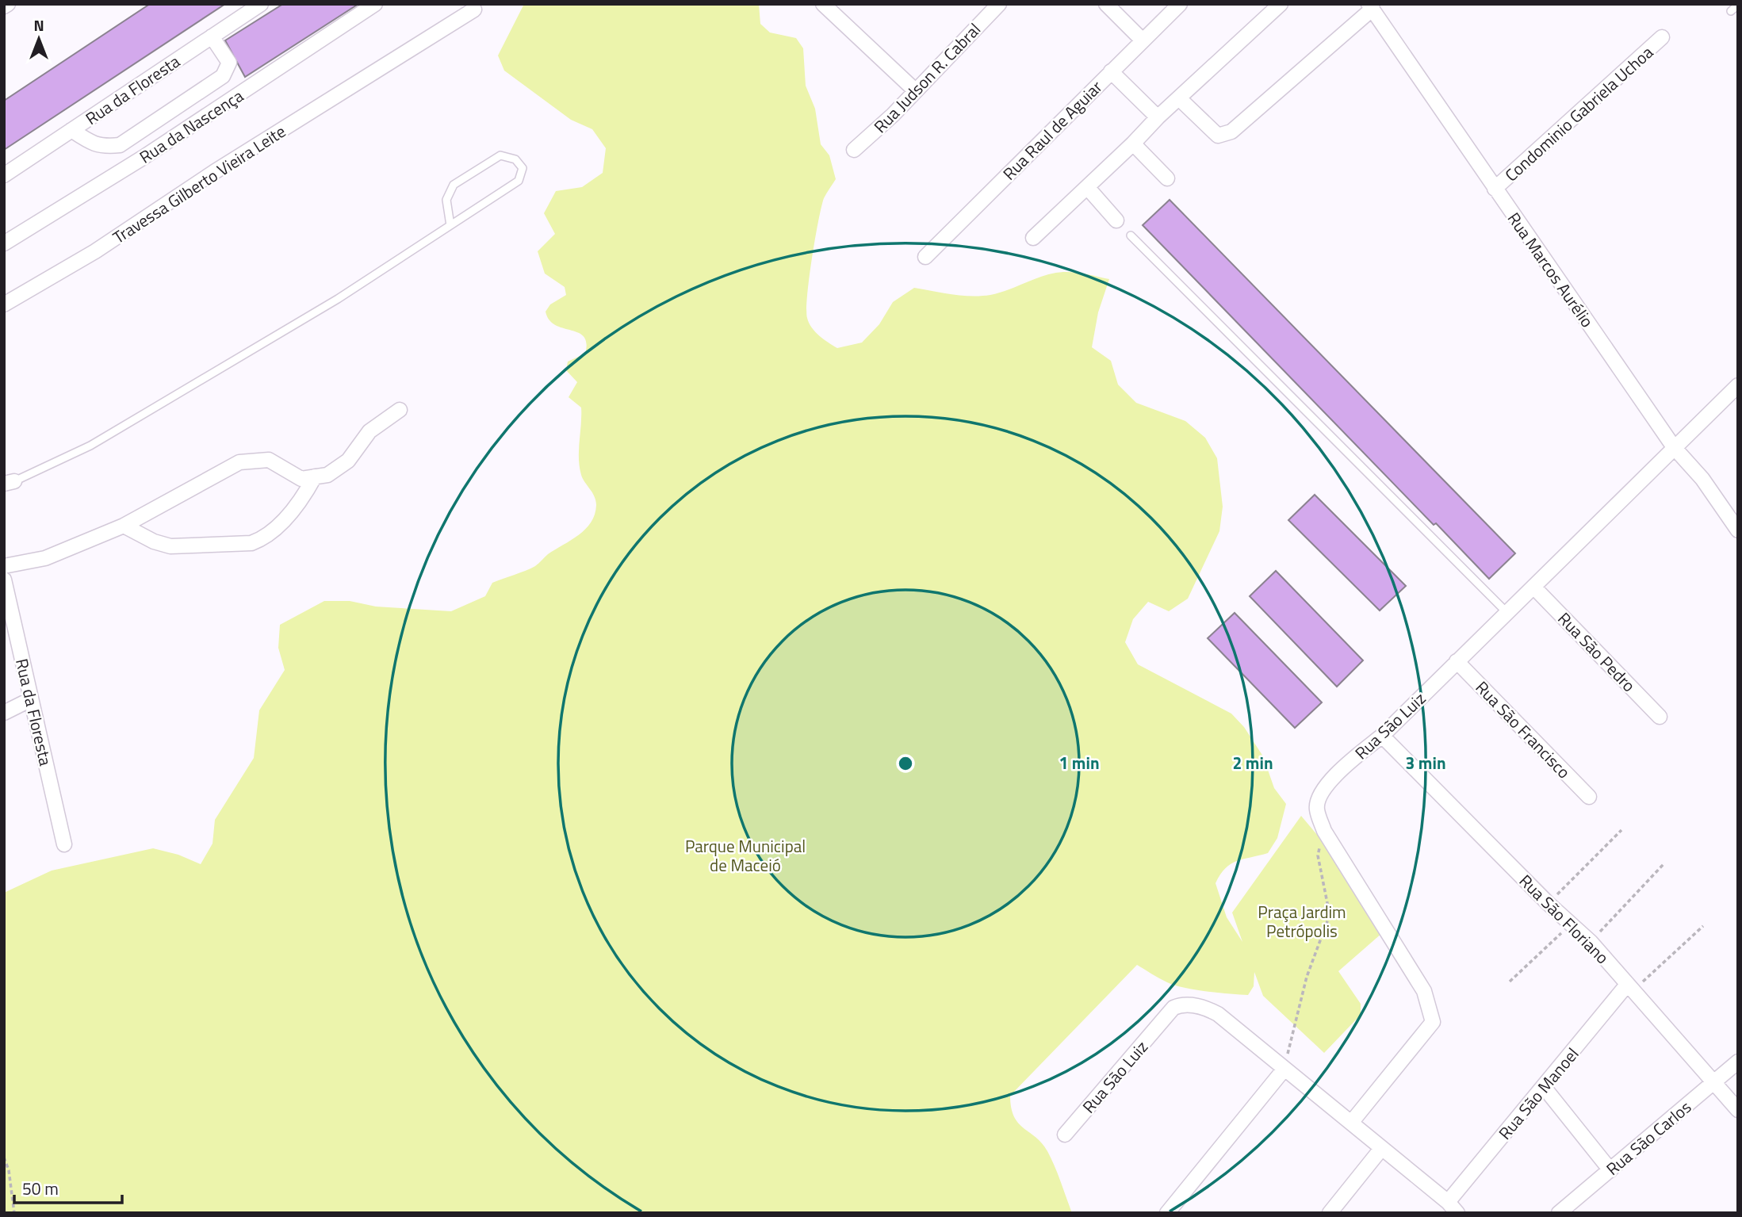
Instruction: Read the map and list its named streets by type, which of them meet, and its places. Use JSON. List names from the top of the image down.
{
  "streets": {
    "street": [
      "Rua Judson R. Cabral",
      "Rua da Floresta",
      "Condominio Gabriela Uchoa",
      "Rua da Nascença",
      "Rua Raul de Aguiar",
      "Travessa Gilberto Vieira Leite",
      "Rua Marcos Aurélio",
      "Rua São Pedro",
      "Rua São Luiz",
      "Rua São Francisco",
      "Rua São Floriano",
      "Rua São Manoel",
      "Rua São Carlos"
    ]
  },
  "crossings": [
    ["Condominio Gabriela Uchoa", "Rua Marcos Aurélio"],
    ["Rua Marcos Aurélio", "Rua São Luiz"],
    ["Rua São Pedro", "Rua São Luiz"],
    ["Rua São Luiz", "Rua São Francisco"],
    ["Rua São Luiz", "Rua São Floriano"],
    ["Rua São Luiz", "Rua São Manoel"],
    ["Rua São Floriano", "Rua São Manoel"],
    ["Rua São Floriano", "Rua São Carlos"]
  ],
  "parks": ["Parque Municipal de Maceió", "Praça Jardim Petrópolis"],
  "scale_bar": "50 m",
  "north": "top",
  "rings": ["1 min", "2 min", "3 min"]
}
